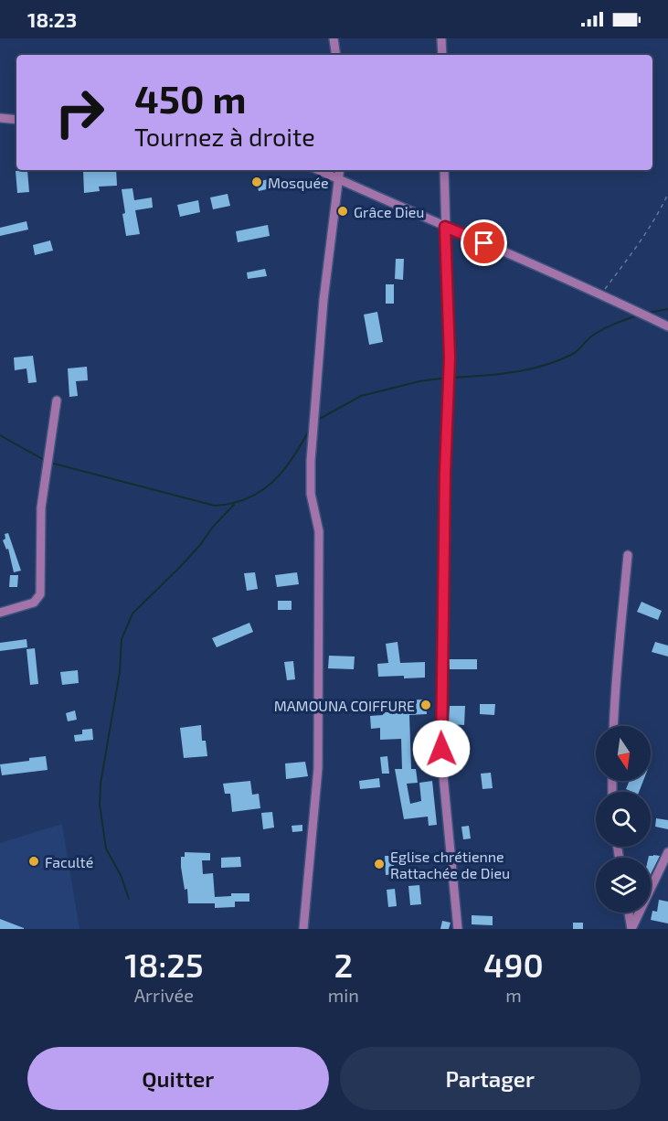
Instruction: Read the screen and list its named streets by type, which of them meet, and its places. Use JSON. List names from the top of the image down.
{
  "places": [
    "Mosquée",
    "Grâce Dieu",
    "MAMOUNA COIFFURE",
    "Faculté",
    "Eglise chrétienne Rattachée de Dieu"
  ],
  "north": "bottom",
  "page": {
    "status": "18:23",
    "turn": ["450 m", "Tournez à droite"],
    "eta": [
      "18:25",
      "Arrivée",
      "2",
      "min",
      "490",
      "m"
    ],
    "buttons": ["Quitter", "Partager"]
  }
}
